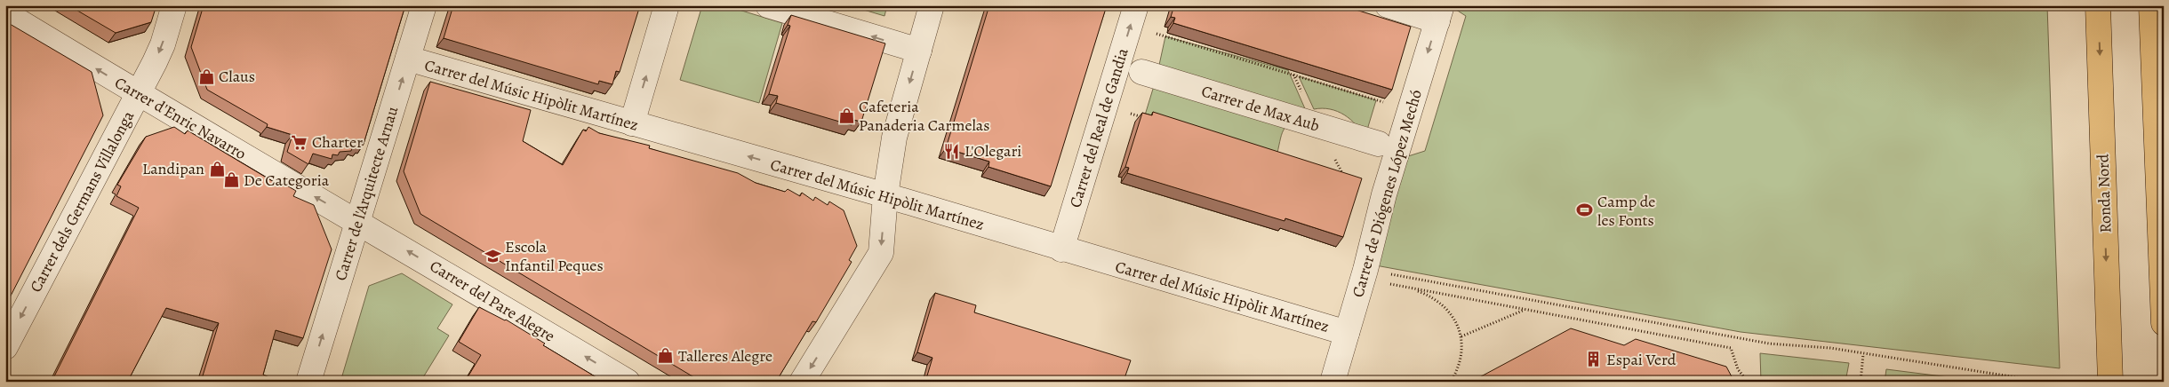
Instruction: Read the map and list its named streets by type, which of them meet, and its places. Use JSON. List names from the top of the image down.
{
  "streets": {
    "main road": ["Ronda Nord"],
    "street": [
      "Carrer del Músic Hipòlit Martínez",
      "Carrer de Max Aub",
      "Carrer d'Enric Navarro",
      "Carrer del Real de Gandia",
      "Carrer de l'Arquitecte Arnau",
      "Carrer de Diógenes López Mechó",
      "Carrer dels Germans Villalonga",
      "Carrer del Pare Alegre"
    ]
  },
  "crossings": [
    ["Carrer del Músic Hipòlit Martínez", "Carrer del Real de Gandia"],
    ["Carrer del Músic Hipòlit Martínez", "Carrer de l'Arquitecte Arnau"],
    ["Carrer del Músic Hipòlit Martínez", "Carrer de Diógenes López Mechó"],
    ["Carrer d'Enric Navarro", "Carrer de l'Arquitecte Arnau"],
    ["Carrer d'Enric Navarro", "Carrer dels Germans Villalonga"],
    ["Carrer d'Enric Navarro", "Carrer del Pare Alegre"],
    ["Carrer de l'Arquitecte Arnau", "Carrer del Pare Alegre"]
  ],
  "one_way": [
    "Carrer d'Enric Navarro",
    "Carrer de l'Arquitecte Arnau",
    "Carrer de Diógenes López Mechó",
    "Carrer dels Germans Villalonga",
    "Carrer del Pare Alegre"
  ],
  "places": {
    "shop": [
      "Claus",
      "Cafeteria Panaderia Carmelas",
      "Landipan",
      "De Categoria",
      "Talleres Alegre"
    ],
    "supermarket": ["Charter"],
    "restaurant": ["L'Olegari"],
    "sports": ["Camp de les Fonts"],
    "school or university": ["Escola Infantil Peques"],
    "building": ["Espai Verd"]
  }
}
